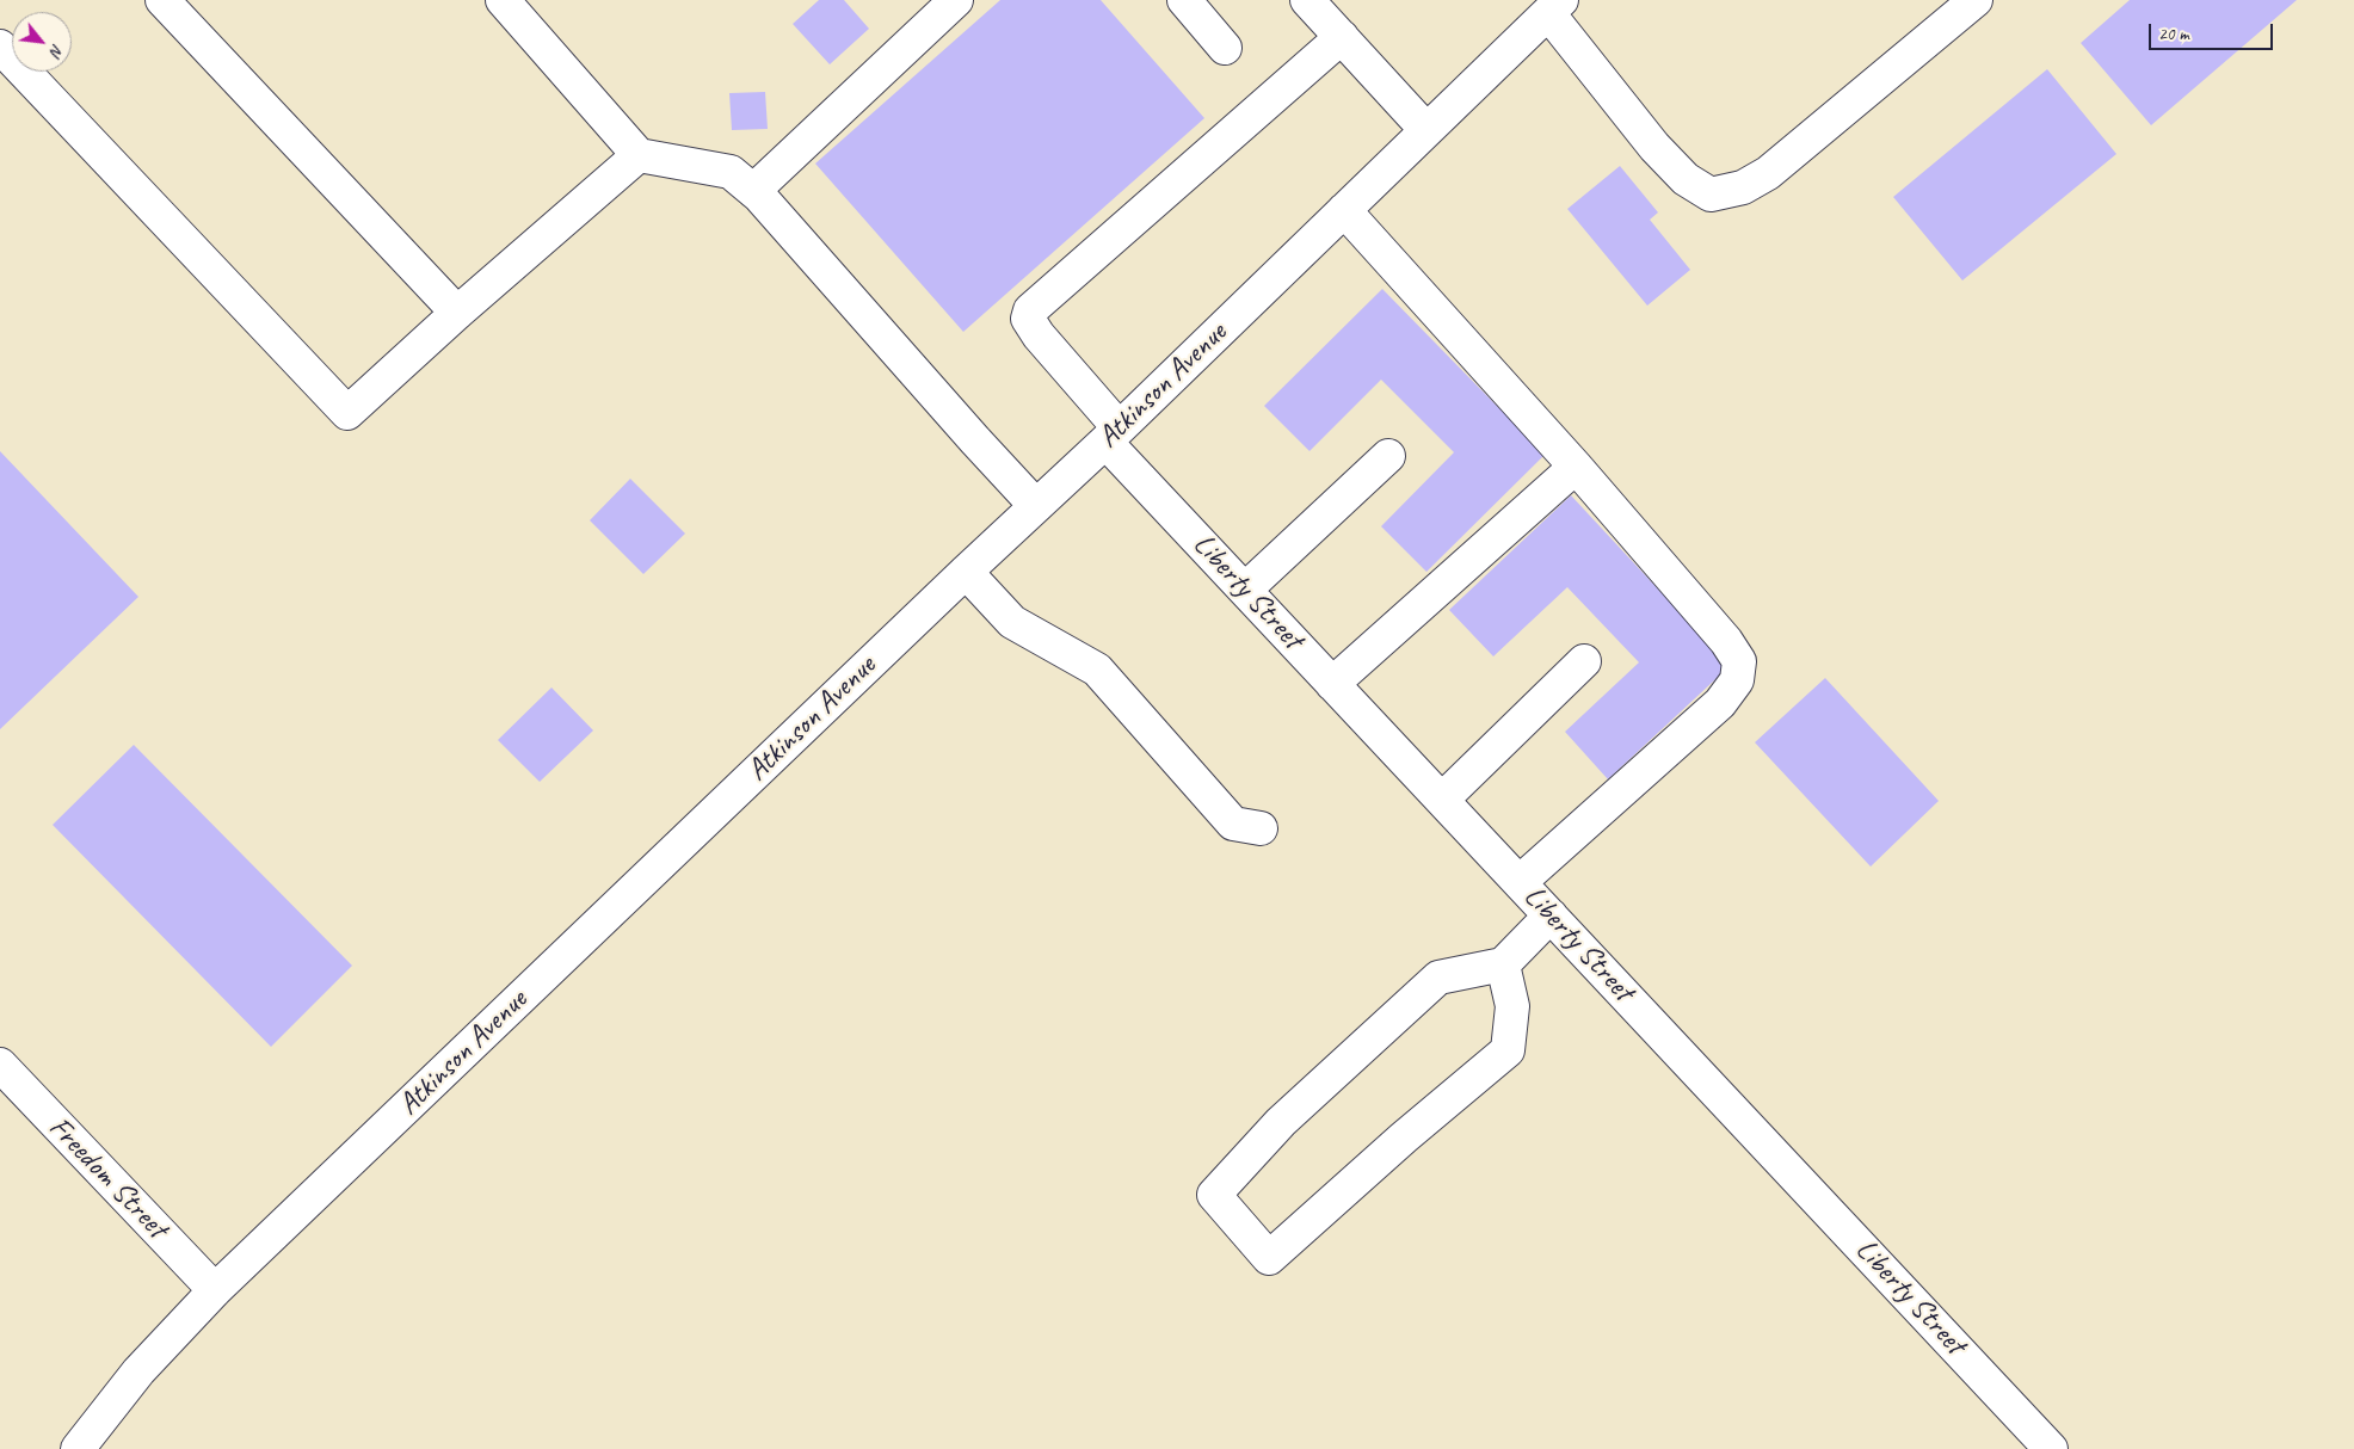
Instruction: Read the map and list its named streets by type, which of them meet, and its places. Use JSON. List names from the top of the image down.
{
  "streets": {
    "street": ["Atkinson Avenue", "Liberty Street", "Freedom Street"]
  },
  "crossings": [
    ["Atkinson Avenue", "Liberty Street"],
    ["Atkinson Avenue", "Freedom Street"]
  ],
  "scale_bar": "20 m",
  "north": "bottom right"
}
